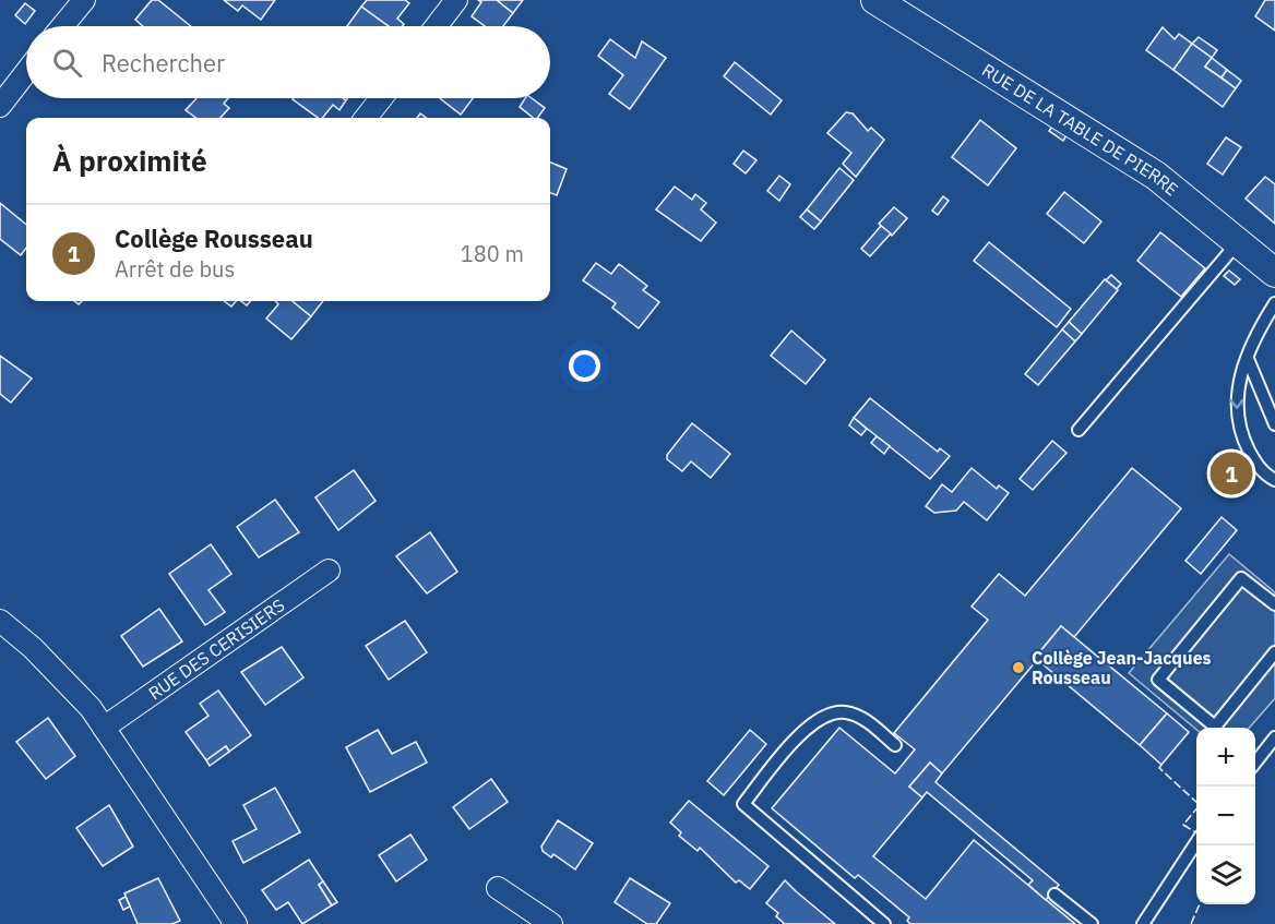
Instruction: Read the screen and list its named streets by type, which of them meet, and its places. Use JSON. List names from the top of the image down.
{
  "streets": {
    "street": ["RUE DE LA TABLE DE PIERRE", "RUE DES CERISIERS"]
  },
  "places": ["Collège Jean-Jacques Rousseau"],
  "page": {
    "search": "Rechercher",
    "heading": "À proximité",
    "list": [
      {
        "mark": "1",
        "name": "Collège Rousseau",
        "note": "Arrêt de bus",
        "value": "180 m"
      }
    ],
    "pins": "1",
    "map_buttons": ["+", "−"]
  }
}
